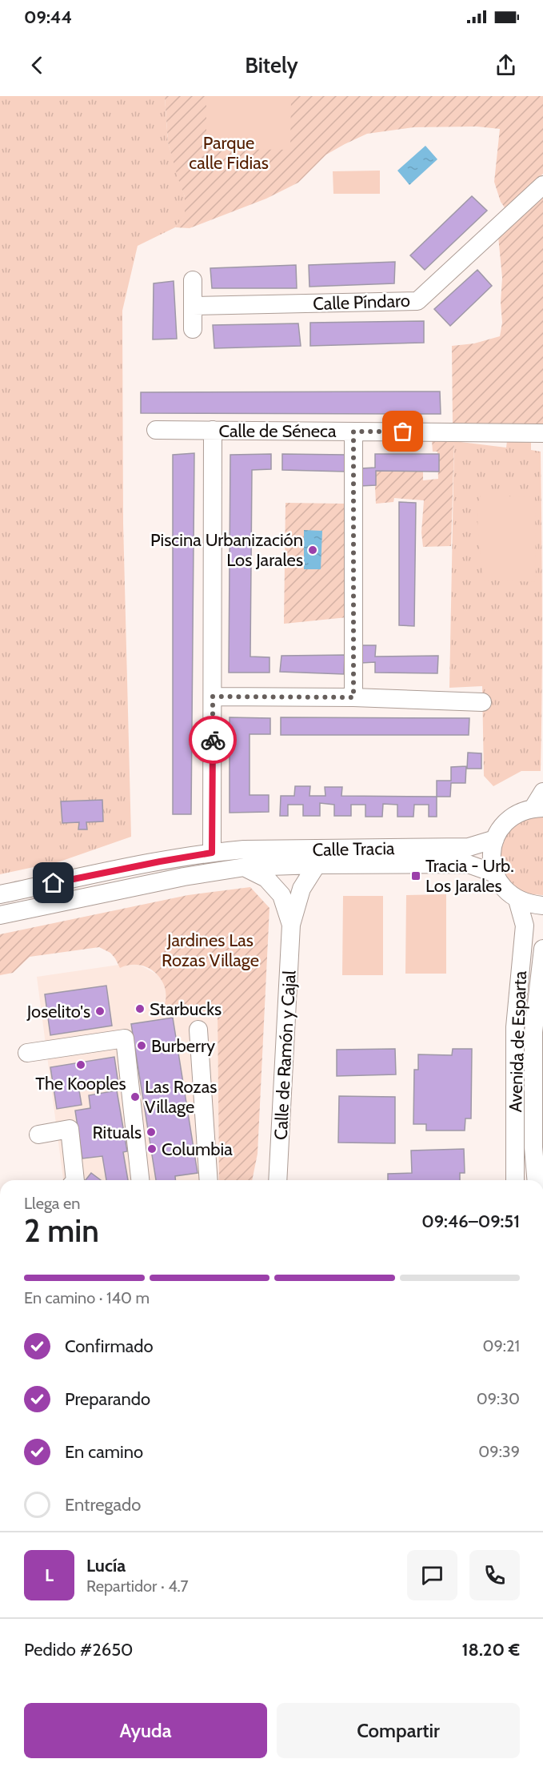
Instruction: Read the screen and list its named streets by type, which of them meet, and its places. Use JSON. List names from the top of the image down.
{
  "streets": {
    "street": [
      "Calle Píndaro",
      "Calle de Séneca",
      "Calle Tracia",
      "Avenida de Esparta",
      "Calle de Ramón y Cajal"
    ]
  },
  "crossings": [
    ["Calle Tracia", "Calle de Ramón y Cajal"]
  ],
  "parks": ["Parque calle Fidias", "Jardines Las Rozas Village"],
  "places": {
    "other": [
      "Piscina Urbanización Los Jarales",
      "Starbucks",
      "Joselito's",
      "Burberry",
      "The Kooples",
      "Las Rozas Village",
      "Rituals",
      "Columbia"
    ],
    "transit": ["Tracia - Urb. Los Jarales"]
  },
  "page": {
    "status": "09:44",
    "header": "Bitely",
    "heading": ["2 min", "Llega en", "09:46–09:51"],
    "panel": [
      "Lucía",
      "Repartidor · 4.7",
      "Pedido #2650",
      "18.20 €"
    ],
    "bar": "En camino · 140 m",
    "list": [
      ["Confirmado", "09:21"],
      ["Preparando", "09:30"],
      ["En camino", "09:39"],
      "Entregado"
    ],
    "round": "L",
    "buttons": ["Ayuda", "Compartir"]
  }
}
